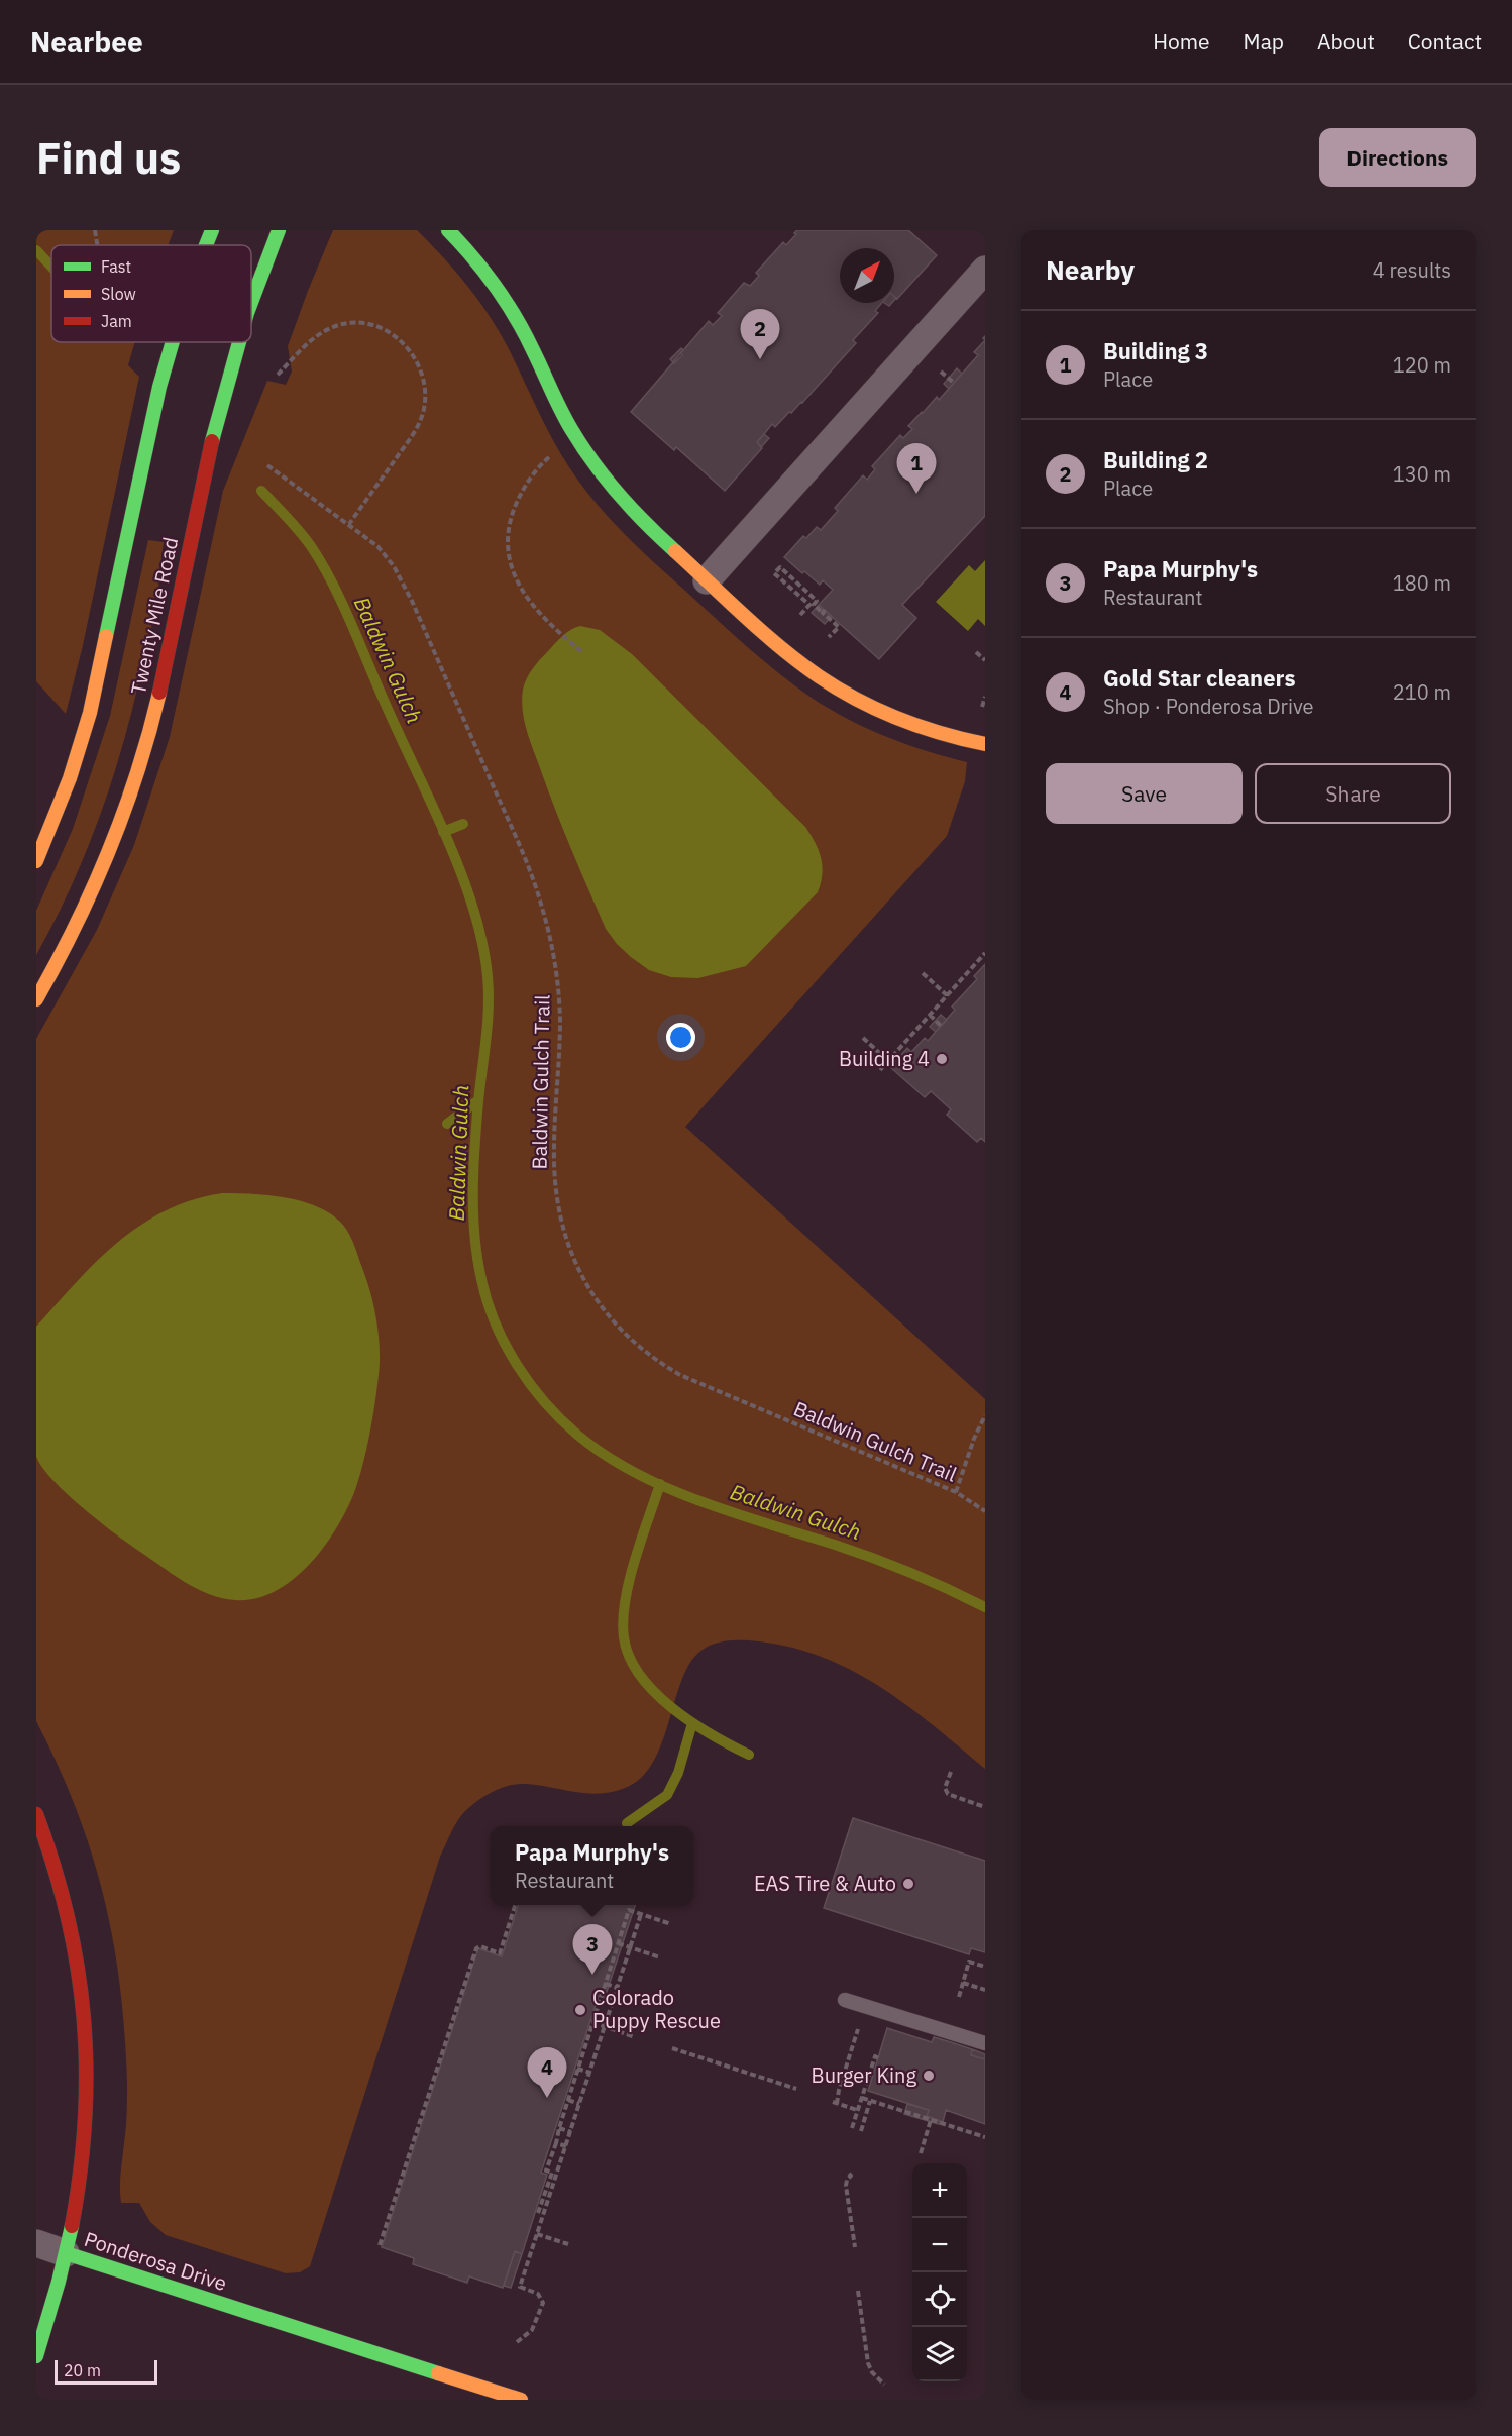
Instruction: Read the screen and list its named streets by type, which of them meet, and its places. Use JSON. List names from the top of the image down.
{
  "streets": {
    "street": ["Twenty Mile Road", "Ponderosa Drive"],
    "path": ["Baldwin Gulch Trail"]
  },
  "water": ["Baldwin Gulch"],
  "places": [
    "Building 4",
    "EAS Tire & Auto",
    "Colorado Puppy Rescue",
    "Burger King"
  ],
  "legend": ["Fast", "Slow", "Jam"],
  "scale_bar": "20 m",
  "north": "top right",
  "page": {
    "header": "Nearbee",
    "nav": [
      "Home",
      "Map",
      "About",
      "Contact"
    ],
    "buttons": [
      "Directions",
      ["Save", "Share"]
    ],
    "title": "Find us",
    "heading": ["Nearby", "4 results"],
    "pins": [
      "2",
      "1",
      "3",
      "4"
    ],
    "list": [
      {
        "mark": "1",
        "name": "Building 3",
        "note": "Place",
        "value": "120 m"
      },
      {
        "mark": "2",
        "name": "Building 2",
        "note": "Place",
        "value": "130 m"
      },
      {
        "mark": "3",
        "name": "Papa Murphy's",
        "note": "Restaurant",
        "value": "180 m"
      },
      {
        "mark": "4",
        "name": "Gold Star cleaners",
        "note": "Shop · Ponderosa Drive",
        "value": "210 m"
      }
    ],
    "popup": ["Papa Murphy's", "Restaurant"],
    "map_buttons": ["+", "−"],
    "scale": "20 m"
  }
}
